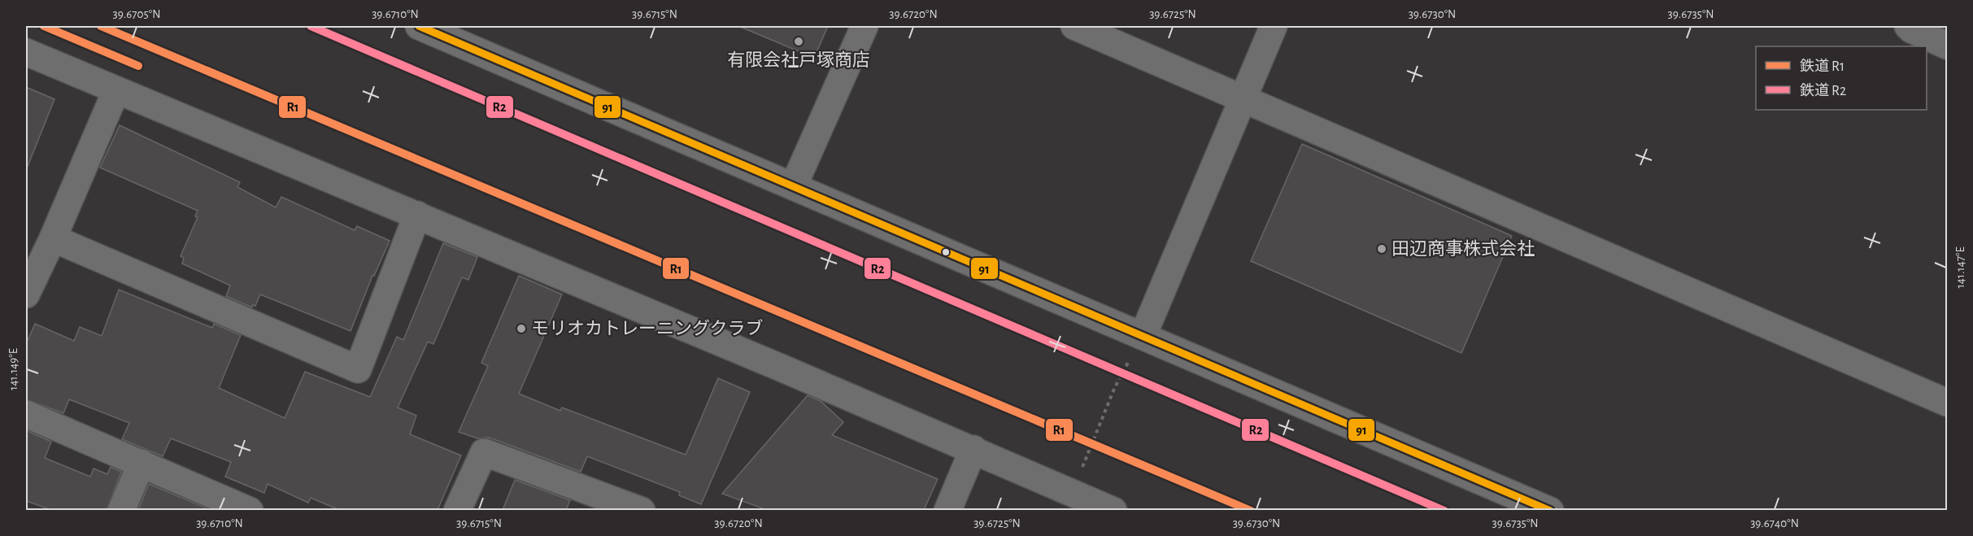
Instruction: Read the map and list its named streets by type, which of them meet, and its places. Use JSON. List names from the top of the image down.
{
  "places": ["有限会社戸塚商店", "田辺商事株式会社", "モリオカトレーニングクラブ"],
  "lines": ["rail line R1", "rail line R2", "transit line 91"],
  "legend": ["鉄道 R1", "鉄道 R2"],
  "coordinates": [
    "39.6705°N",
    "39.6710°N",
    "39.6715°N",
    "39.6720°N",
    "39.6725°N",
    "39.6730°N",
    "39.6735°N",
    "141.147°E",
    "141.149°E",
    "39.6740°N"
  ]
}
